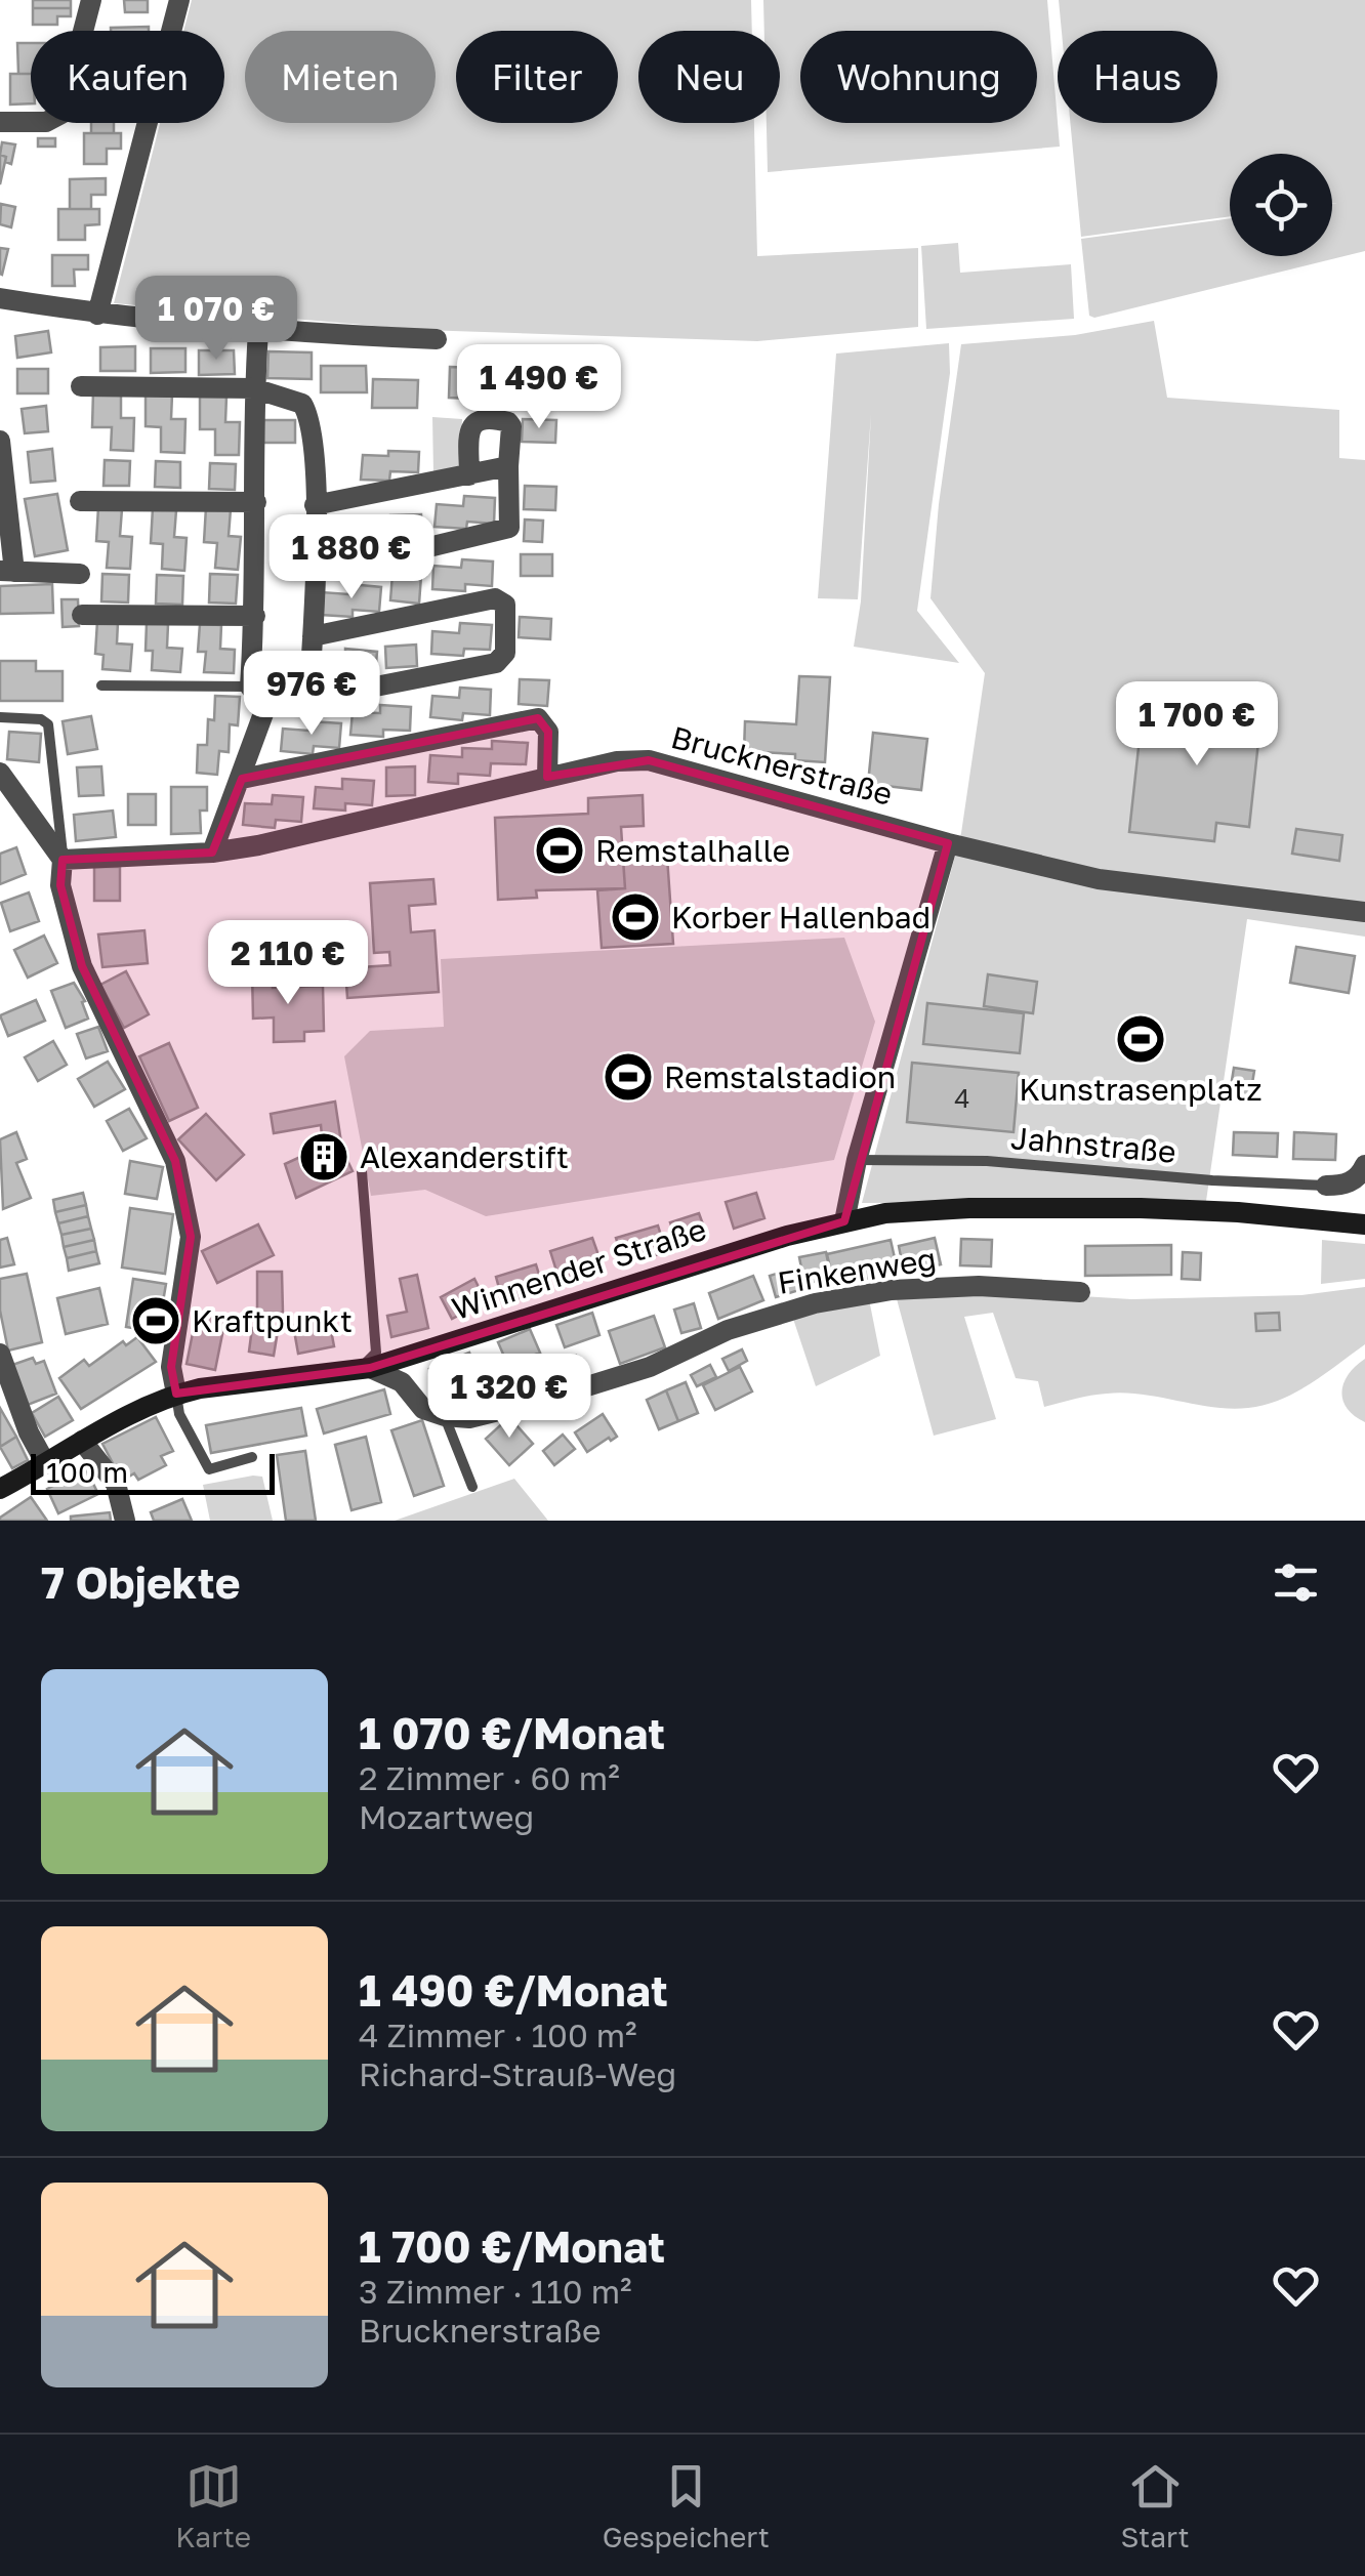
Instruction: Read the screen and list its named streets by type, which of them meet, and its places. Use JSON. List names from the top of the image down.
{
  "streets": {
    "street": ["Brucknerstraße", "Winnender Straße", "Finkenweg"],
    "lane": ["Jahnstraße"]
  },
  "places": {
    "sports": [
      "Remstalhalle",
      "Korber Hallenbad",
      "Kunstrasenplatz",
      "Remstalstadion",
      "Kraftpunkt"
    ],
    "building": ["Alexanderstift"]
  },
  "house_numbers": ["4"],
  "scale_bar": "100 m",
  "page": {
    "chip": [
      "Kaufen",
      "Mieten",
      "Filter",
      "Neu",
      "Wohnung",
      "Haus"
    ],
    "price": [
      "1 070 €",
      "1 490 €",
      "1 880 €",
      "976 €",
      "1 700 €",
      "2 110 €",
      "1 320 €"
    ],
    "scale": "100 m",
    "heading": "7 Objekte",
    "list": [
      {
        "name": "1 070 €/Monat",
        "note": "2 Zimmer · 60 m² · Mozartweg"
      },
      {
        "name": "1 490 €/Monat",
        "note": "4 Zimmer · 100 m² · Richard-Strauß-Weg"
      },
      {
        "name": "1 700 €/Monat",
        "note": "3 Zimmer · 110 m² · Brucknerstraße"
      }
    ],
    "tabs": ["Karte", "Gespeichert", "Start"]
  }
}
